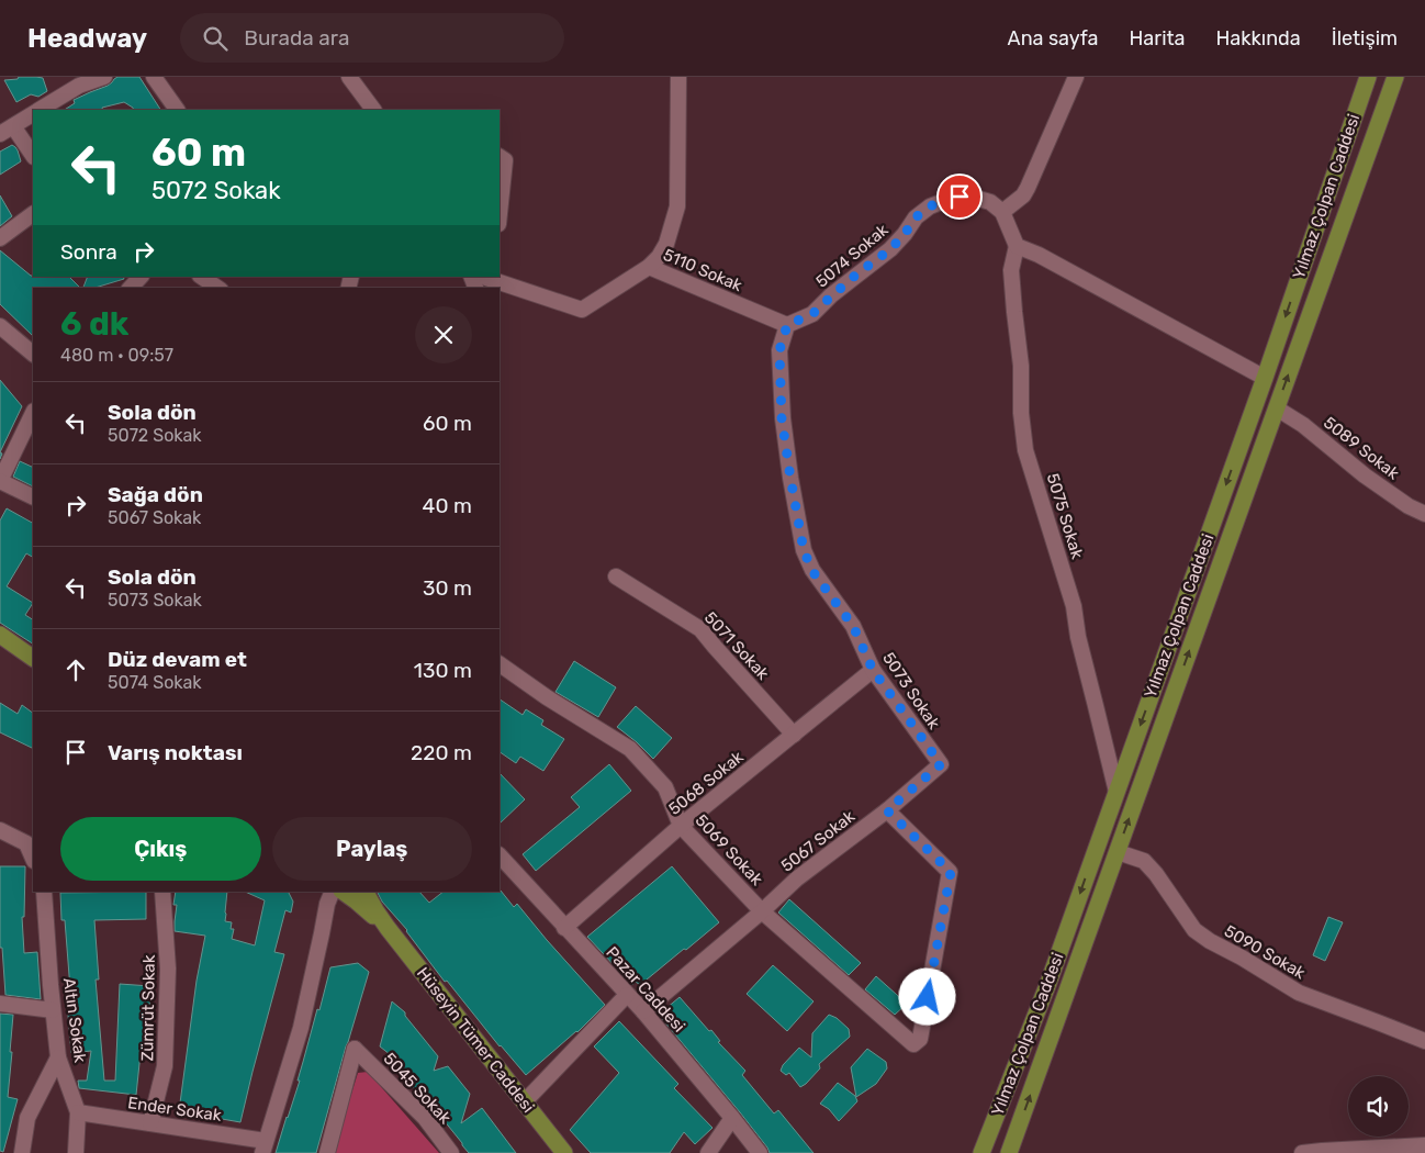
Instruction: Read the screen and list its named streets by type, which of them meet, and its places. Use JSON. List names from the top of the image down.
{
  "streets": {
    "main road": ["Yılmaz Çolpan Caddesi", "Hüseyin Tümer Caddesi"],
    "street": [
      "5074 Sokak",
      "5110 Sokak",
      "5089 Sokak",
      "5075 Sokak",
      "5071 Sokak",
      "5073 Sokak",
      "5068 Sokak",
      "5067 Sokak",
      "5069 Sokak",
      "5090 Sokak",
      "Pazar Caddesi",
      "Zümrüt Sokak",
      "Altın Sokak",
      "5045 Sokak",
      "Ender Sokak"
    ]
  },
  "crossings": [
    ["Yılmaz Çolpan Caddesi", "5089 Sokak"],
    ["Yılmaz Çolpan Caddesi", "5075 Sokak"],
    ["Yılmaz Çolpan Caddesi", "5090 Sokak"],
    ["5074 Sokak", "5110 Sokak"],
    ["5074 Sokak", "5073 Sokak"],
    ["5110 Sokak", "5073 Sokak"],
    ["5071 Sokak", "5068 Sokak"],
    ["5073 Sokak", "5068 Sokak"],
    ["5073 Sokak", "5067 Sokak"],
    ["5068 Sokak", "5069 Sokak"],
    ["5068 Sokak", "Pazar Caddesi"],
    ["5067 Sokak", "5069 Sokak"],
    ["5067 Sokak", "Pazar Caddesi"],
    ["Zümrüt Sokak", "Ender Sokak"],
    ["Altın Sokak", "Ender Sokak"]
  ],
  "page": {
    "header": "Headway",
    "search": "Burada ara",
    "nav": [
      "Ana sayfa",
      "Harita",
      "Hakkında",
      "İletişim"
    ],
    "turn": ["60 m", "5072 Sokak"],
    "then": "Sonra",
    "heading": ["6 dk", "480 m · 09:57"],
    "list": [
      {
        "name": "Sola dön",
        "note": "5072 Sokak",
        "value": "60 m"
      },
      {
        "name": "Sağa dön",
        "note": "5067 Sokak",
        "value": "40 m"
      },
      {
        "name": "Sola dön",
        "note": "5073 Sokak",
        "value": "30 m"
      },
      {
        "name": "Düz devam et",
        "note": "5074 Sokak",
        "value": "130 m"
      },
      {
        "name": "Varış noktası",
        "value": "220 m"
      }
    ],
    "buttons": ["Çıkış", "Paylaş"]
  }
}
